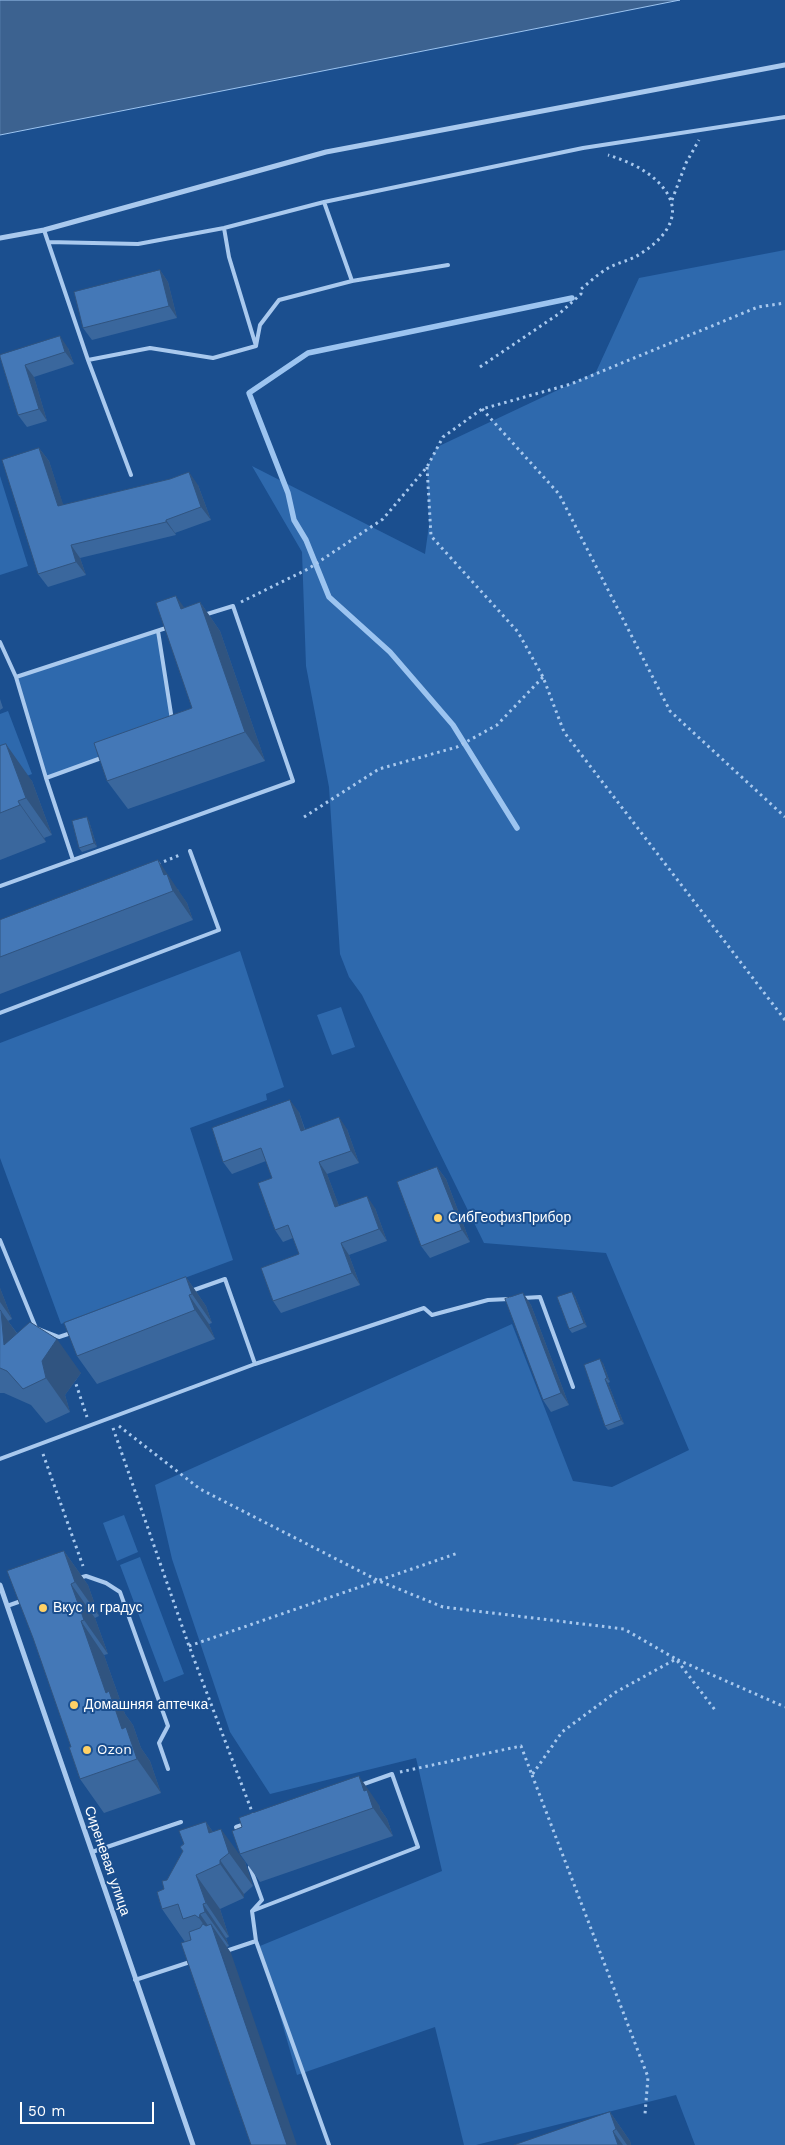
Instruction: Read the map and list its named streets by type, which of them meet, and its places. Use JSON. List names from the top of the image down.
{
  "streets": {
    "street": ["Сиреневая улица"]
  },
  "places": [
    "СибГеофизПрибор",
    "Вкус и градус",
    "Домашняя аптечка",
    "Ozon"
  ],
  "scale_bar": "50 m"
}
